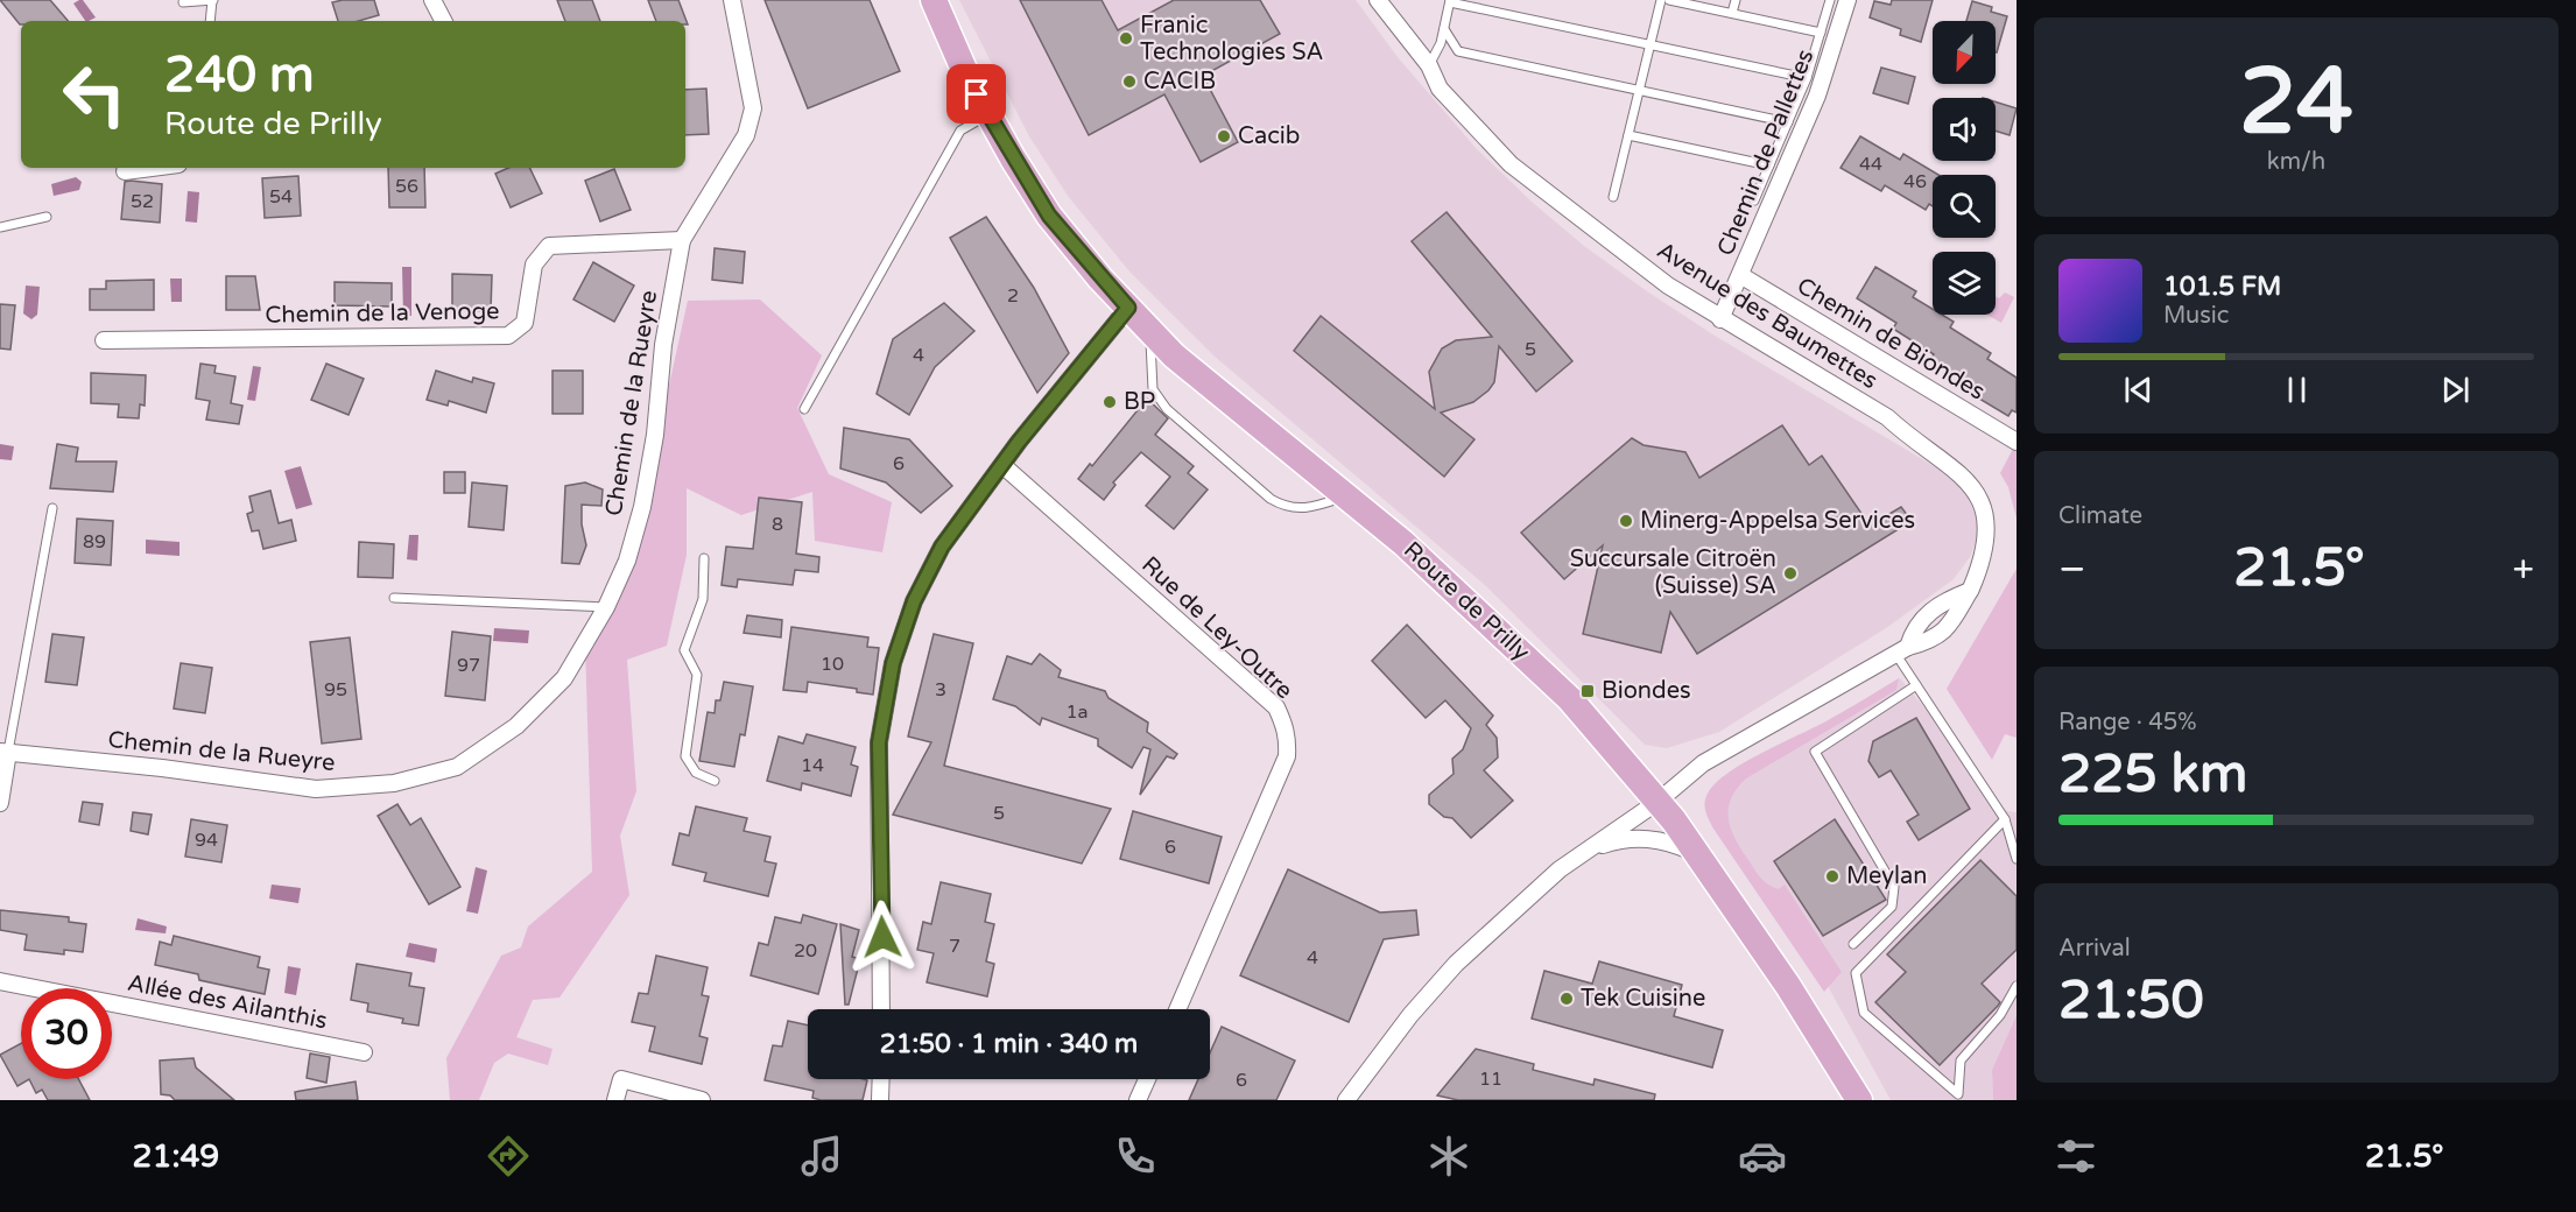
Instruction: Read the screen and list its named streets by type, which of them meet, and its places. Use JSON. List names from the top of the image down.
{
  "streets": {
    "main road": ["Route de Prilly"],
    "street": [
      "Chemin de Pallettes",
      "Chemin de la Venoge",
      "Avenue des Baumettes",
      "Chemin de Biondes",
      "Chemin de la Rueyre",
      "Rue de Ley-Outre",
      "Allée des Ailanthis"
    ]
  },
  "crossings": [
    ["Chemin de Pallettes", "Avenue des Baumettes"],
    ["Chemin de Pallettes", "Chemin de Biondes"],
    ["Chemin de la Venoge", "Chemin de la Rueyre"],
    ["Avenue des Baumettes", "Route de Prilly"]
  ],
  "places": {
    "other": [
      "Franic Technologies SA",
      "CACIB",
      "Cacib",
      "BP",
      "Minerg-Appelsa Services",
      "Succursale Citroën (Suisse) SA",
      "Meylan",
      "Tek Cuisine"
    ],
    "transit": ["Biondes"]
  },
  "house_numbers": [
    "44",
    "46",
    "56",
    "54",
    "52",
    "2",
    "5",
    "4",
    "6",
    "8",
    "89",
    "10",
    "97",
    "95",
    "3",
    "1a",
    "14",
    "5",
    "94",
    "6",
    "7",
    "20",
    "4",
    "11",
    "6"
  ],
  "north": "bottom left",
  "page": {
    "tile": [
      ["24", "km/h"],
      "Climate",
      ["Range · 45%", "225 km"],
      ["Arrival", "21:50"]
    ],
    "turn": ["240 m", "Route de Prilly"],
    "song": ["101.5 FM", "Music"],
    "heat": ["−", "21.5°", "+"],
    "limit": "30",
    "trip": "21:50 · 1 min · 340 m",
    "tabs": ["21:49", "21.5°"]
  }
}
